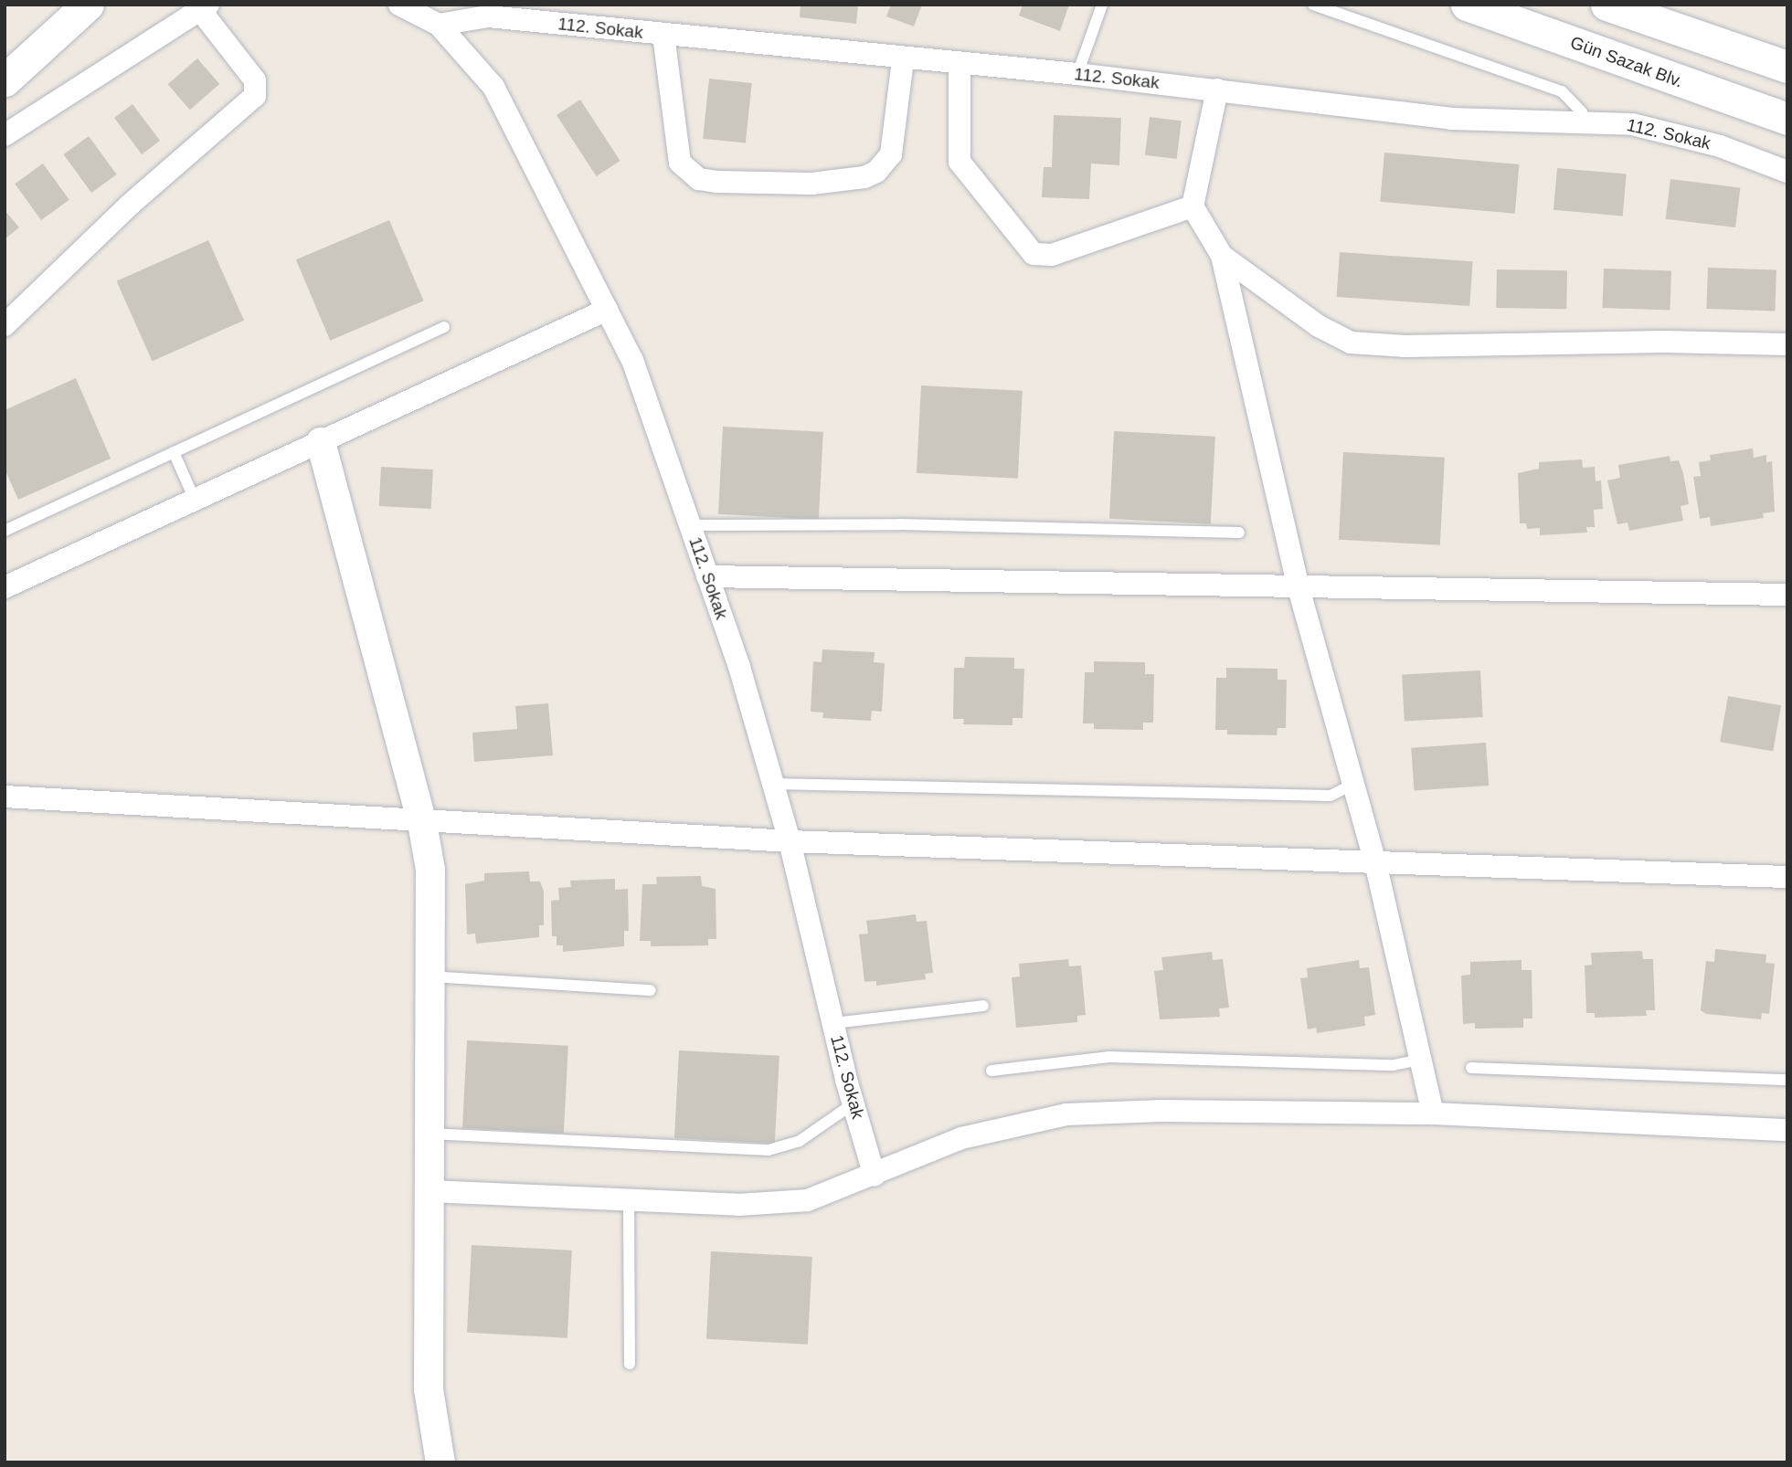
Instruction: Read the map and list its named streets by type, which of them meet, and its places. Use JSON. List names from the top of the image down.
{
  "streets": {
    "main road": ["Gün Sazak Blv."],
    "street": ["112. Sokak"]
  }
}
